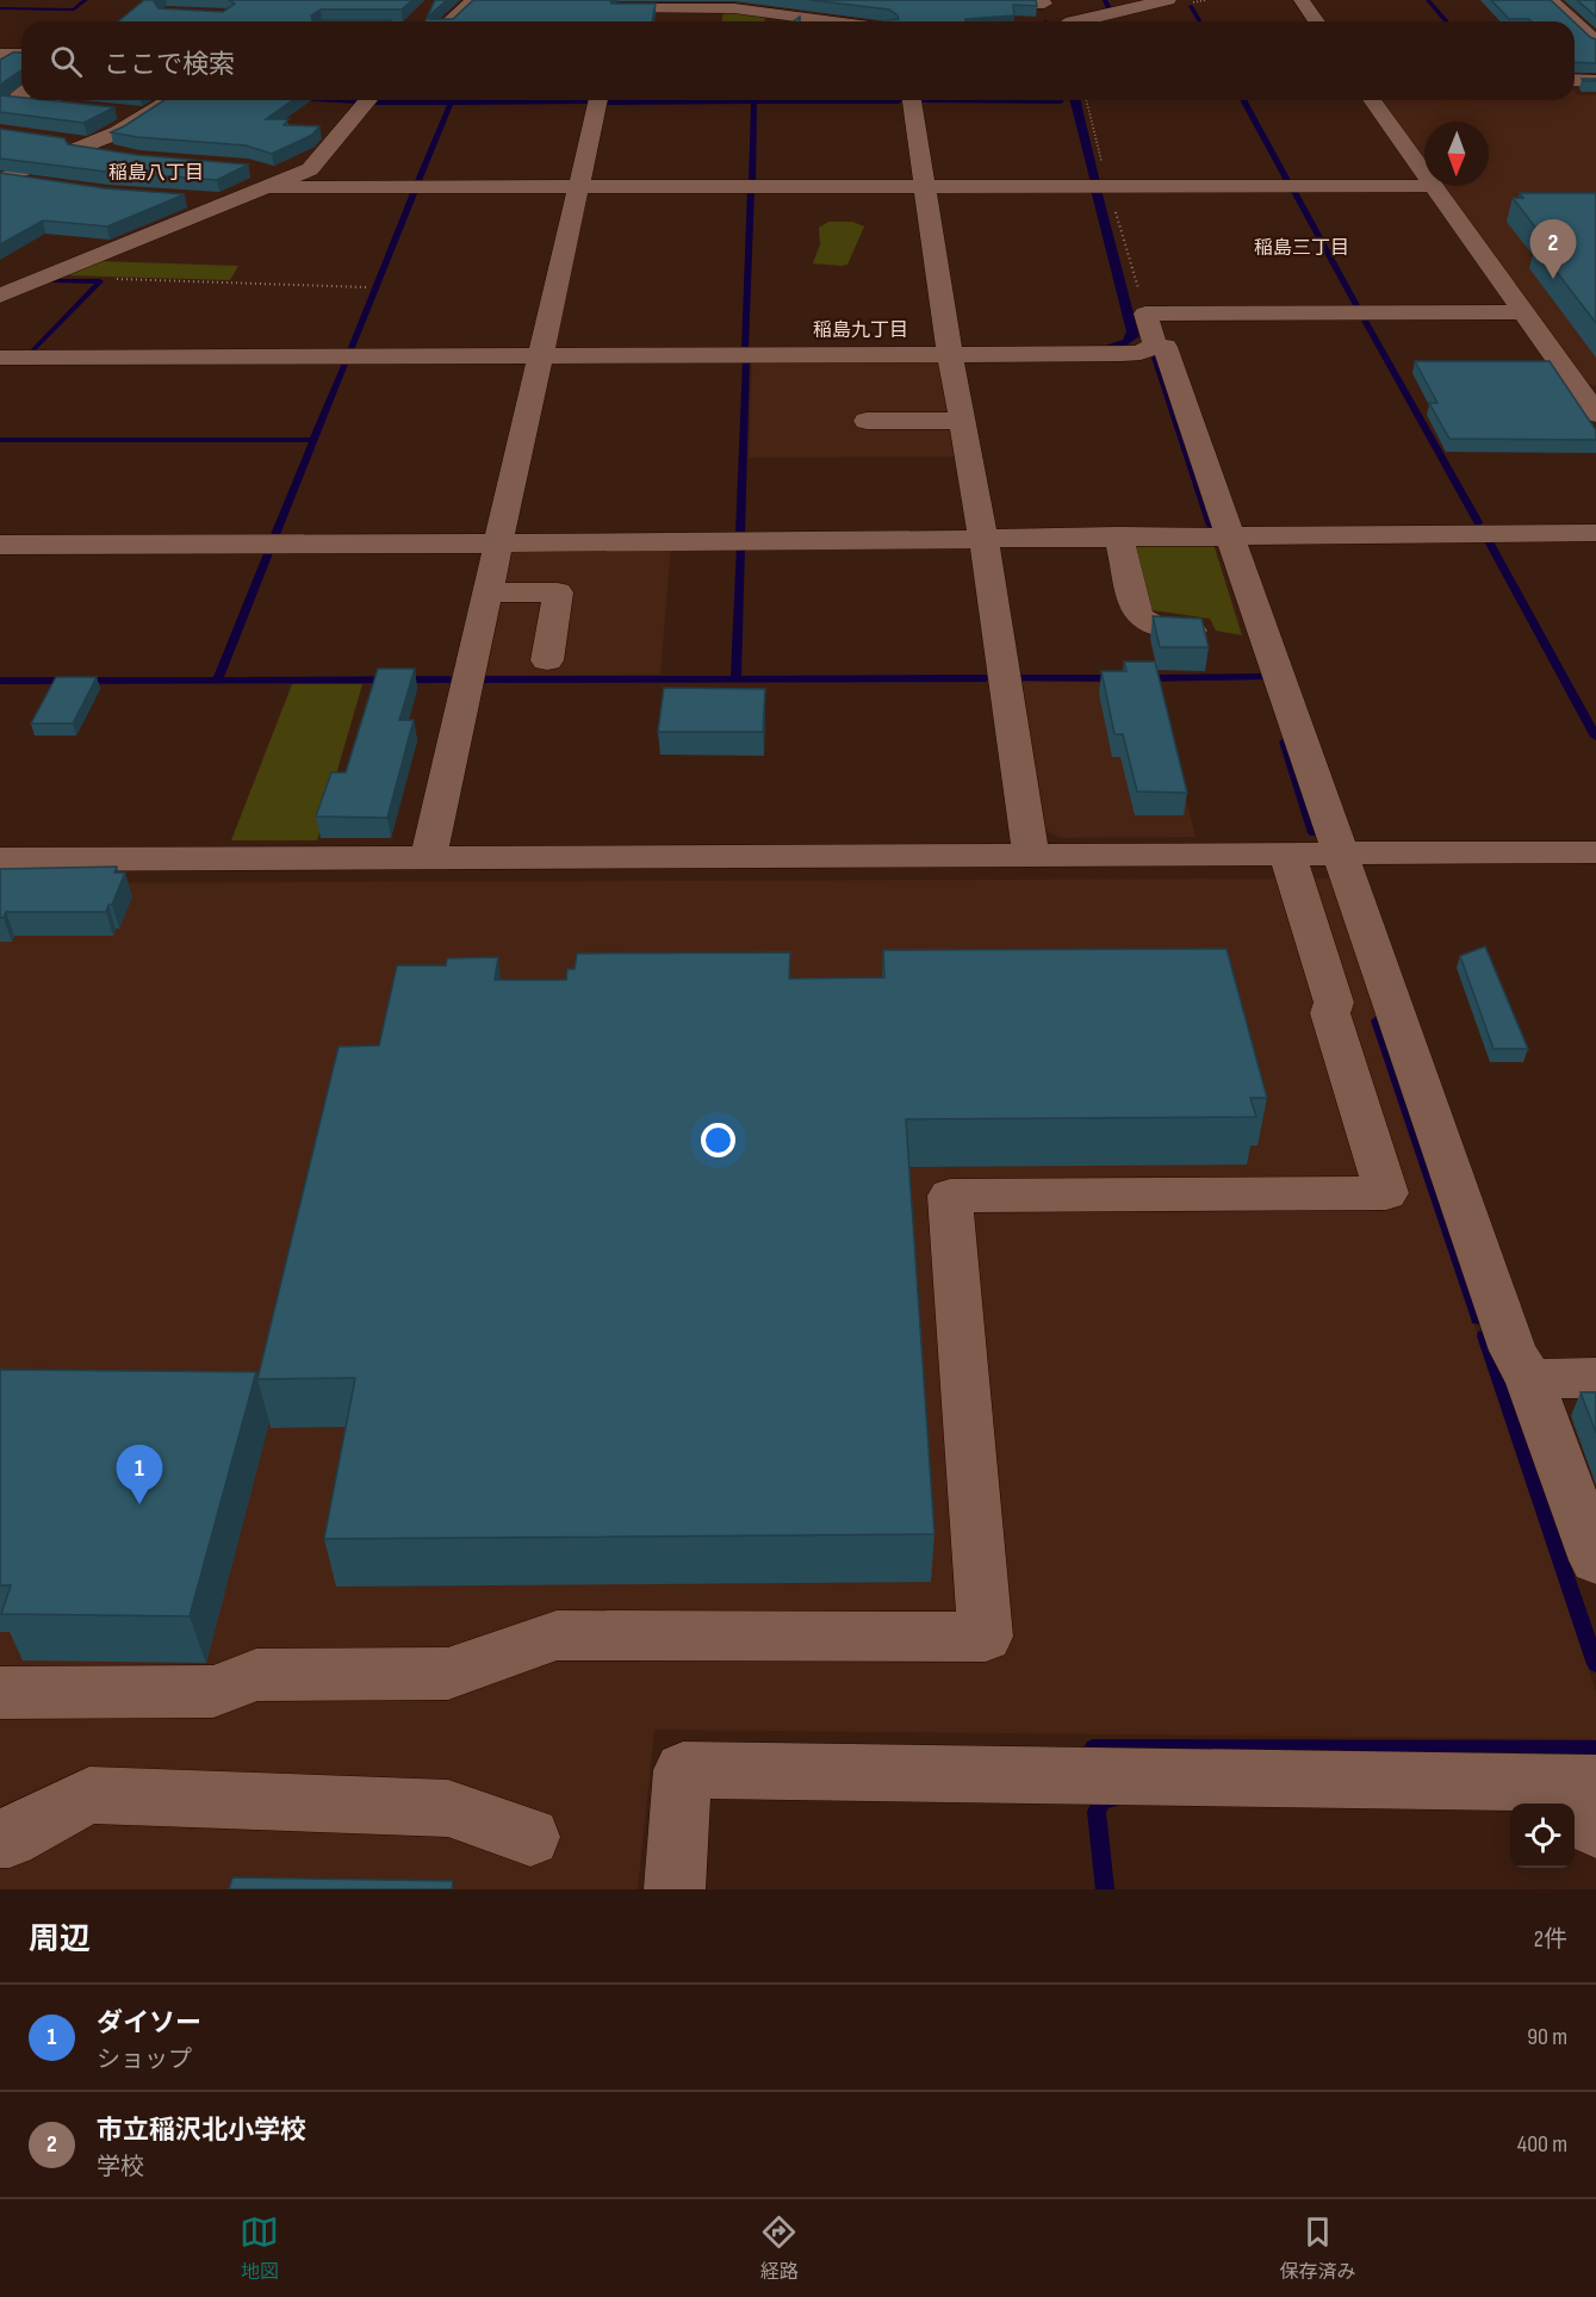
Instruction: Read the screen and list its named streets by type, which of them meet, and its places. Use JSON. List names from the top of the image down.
{
  "districts": ["稲島八丁目", "稲島三丁目", "稲島九丁目"],
  "north": "bottom",
  "page": {
    "search": "ここで検索",
    "pins": ["2", "1"],
    "heading": ["周辺", "2件"],
    "list": [
      {
        "mark": "1",
        "name": "ダイソー",
        "note": "ショップ",
        "value": "90 m"
      },
      {
        "mark": "2",
        "name": "市立稲沢北小学校",
        "note": "学校",
        "value": "400 m"
      }
    ],
    "nav": ["地図", "経路", "保存済み"]
  }
}
